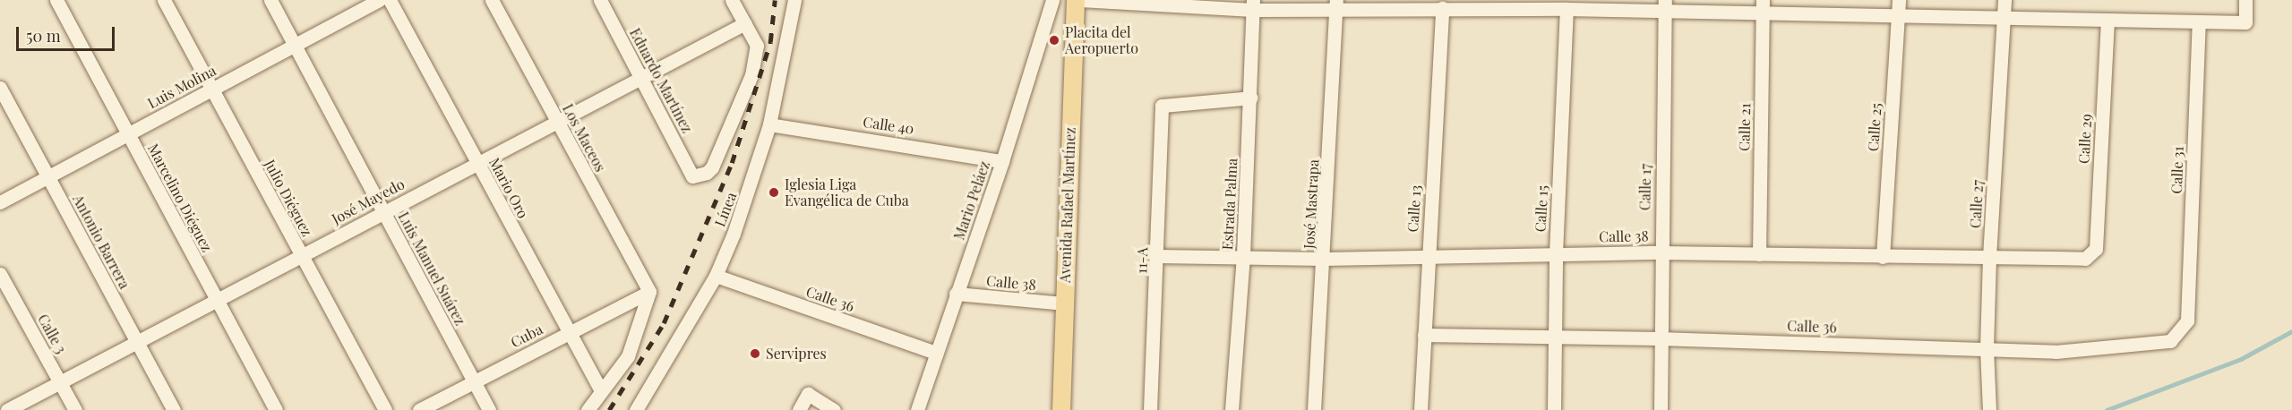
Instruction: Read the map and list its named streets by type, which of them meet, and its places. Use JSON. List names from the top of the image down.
{
  "streets": {
    "main road": ["Avenida Rafael Martínez"],
    "street": [
      "Eduardo Martínez",
      "Luis Molina",
      "Calle 40",
      "Calle 21",
      "Calle 25",
      "Los Maceos",
      "Calle 29",
      "Calle 31",
      "Calle 17",
      "Mario Oro",
      "Marcelino Diéguez",
      "Julio Diéguez",
      "Mario Peláez",
      "José Mayedo",
      "Estrada Palma",
      "José Mastrapa",
      "Calle 27",
      "Calle 13",
      "Calle 15",
      "Línea",
      "Calle 38",
      "Antonio Barrera",
      "11-A",
      "Luis Manuel Suárez",
      "Calle 36",
      "Calle 3",
      "Cuba"
    ]
  },
  "crossings": [
    ["Eduardo Martínez", "José Mayedo"],
    ["Luis Molina", "Marcelino Diéguez"],
    ["Luis Molina", "Julio Diéguez"],
    ["Luis Molina", "Antonio Barrera"],
    ["Luis Molina", "Luis Manuel Suárez"],
    ["Calle 40", "Mario Peláez"],
    ["Calle 40", "Línea"],
    ["Calle 21", "Calle 38"],
    ["Calle 25", "Calle 38"],
    ["Los Maceos", "José Mayedo"],
    ["Los Maceos", "Cuba"],
    ["Calle 29", "Calle 38"],
    ["Calle 31", "Calle 36"],
    ["Calle 17", "Calle 38"],
    ["Calle 17", "Calle 36"],
    ["Mario Oro", "José Mayedo"],
    ["Mario Oro", "Cuba"],
    ["Marcelino Diéguez", "José Mayedo"],
    ["Julio Diéguez", "José Mayedo"],
    ["Mario Peláez", "Calle 38"],
    ["Mario Peláez", "Calle 36"],
    ["José Mayedo", "Antonio Barrera"],
    ["José Mayedo", "Luis Manuel Suárez"],
    ["José Mayedo", "Calle 3"],
    ["Estrada Palma", "Calle 38"],
    ["Estrada Palma", "11-A"],
    ["José Mastrapa", "Calle 38"],
    ["Calle 27", "Calle 38"],
    ["Calle 27", "Calle 36"],
    ["Avenida Rafael Martínez", "Calle 38"],
    ["Calle 13", "Calle 38"],
    ["Calle 13", "Calle 36"],
    ["Calle 15", "Calle 38"],
    ["Calle 15", "Calle 36"],
    ["Línea", "Calle 36"],
    ["Calle 38", "11-A"],
    ["Luis Manuel Suárez", "Cuba"]
  ],
  "places": ["Placita del Aeropuerto", "Iglesia Liga Evangélica de Cuba", "Servipres"],
  "scale_bar": "50 m"
}
